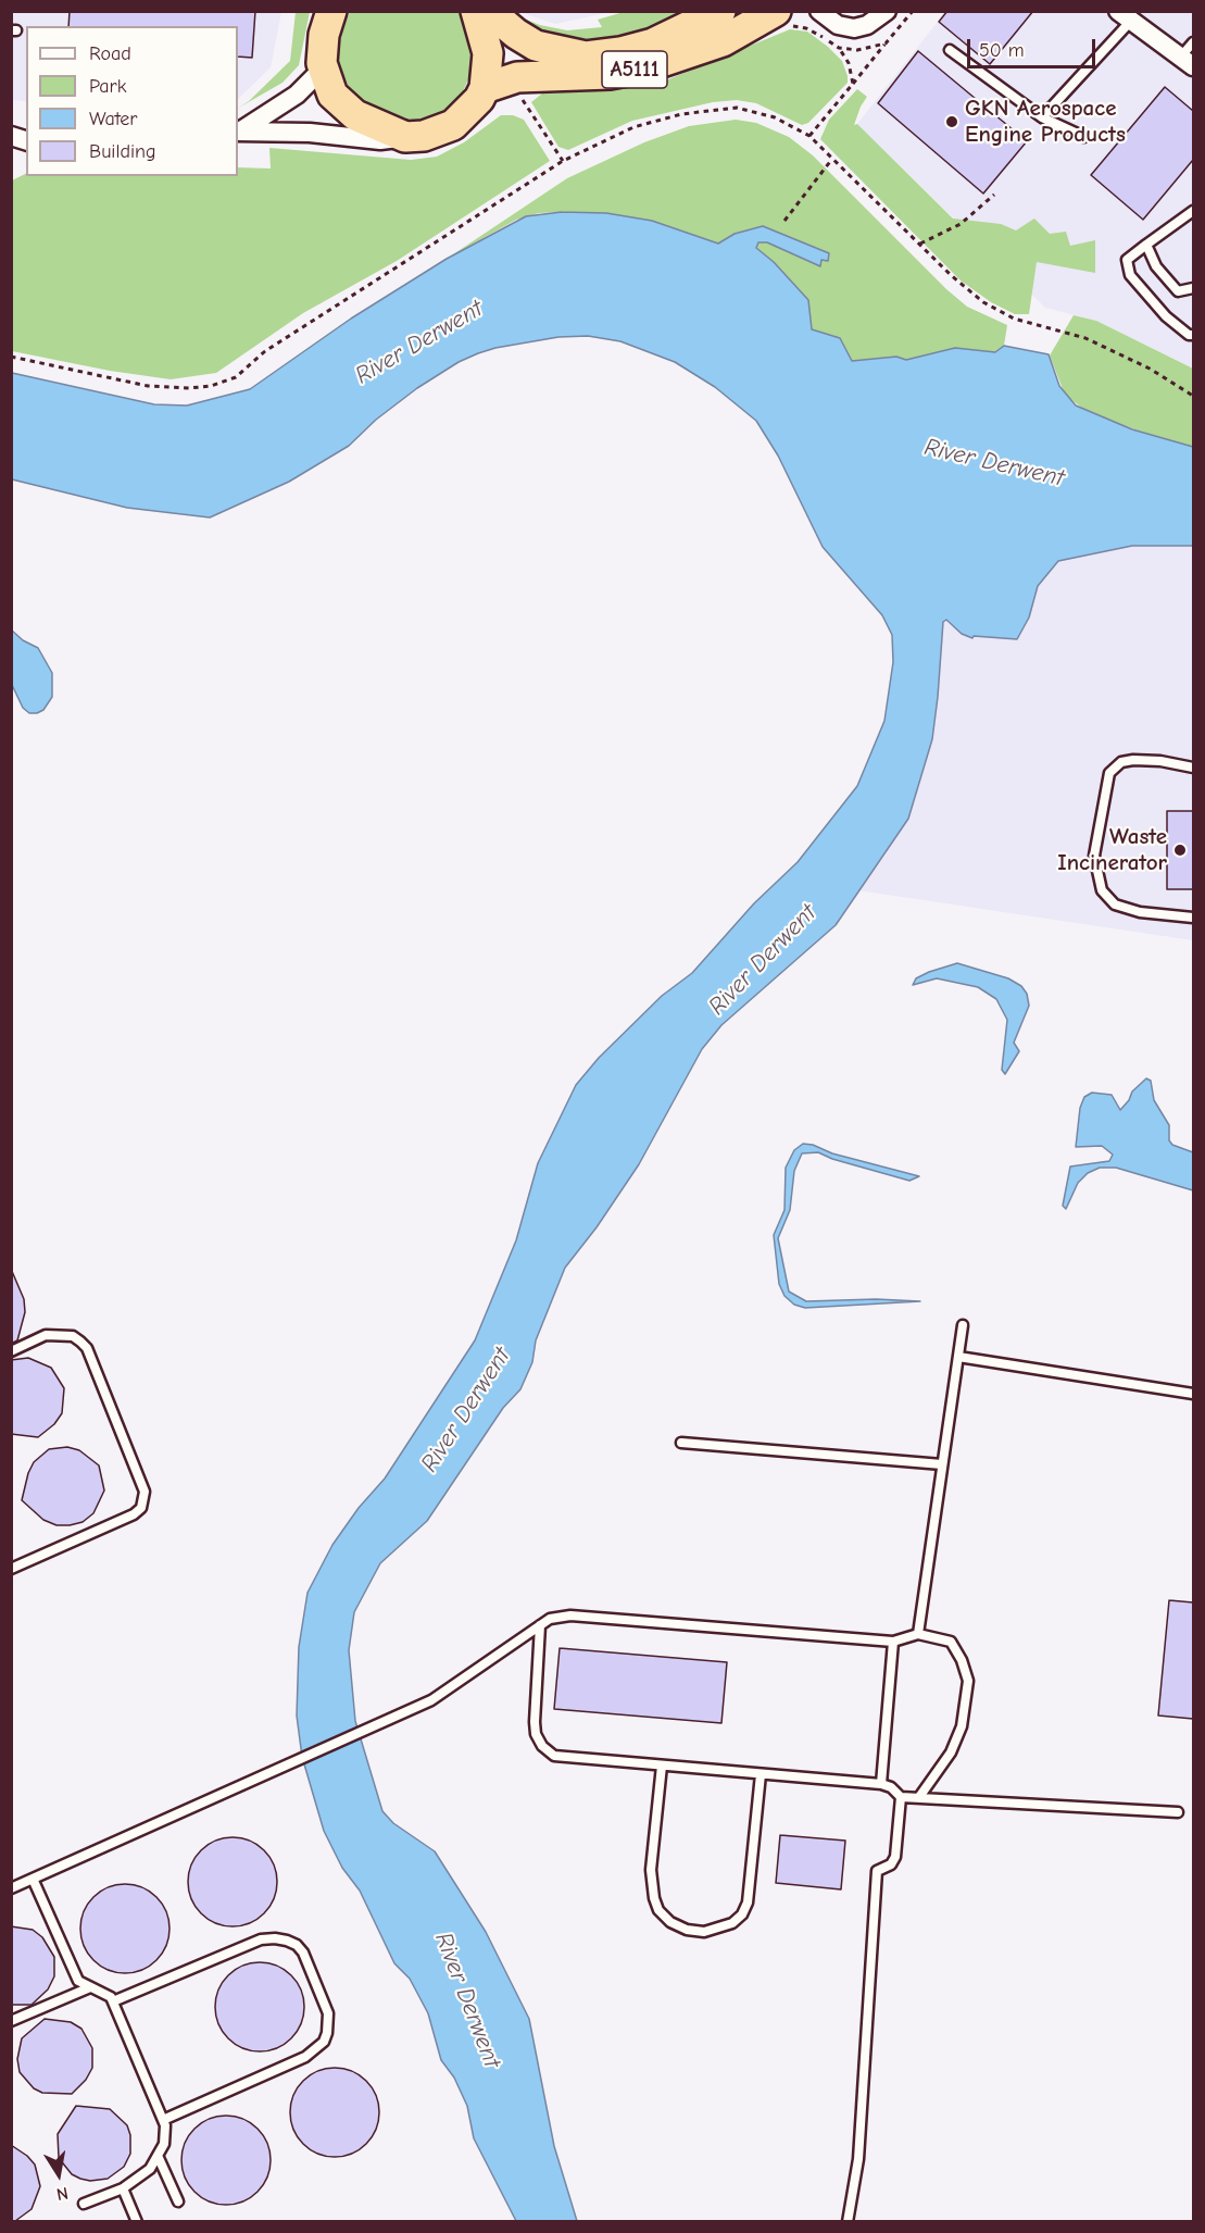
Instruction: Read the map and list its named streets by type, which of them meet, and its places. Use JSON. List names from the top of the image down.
{
  "streets": {
    "highway": ["A5111"]
  },
  "water": ["River Derwent"],
  "places": ["GKN Aerospace Engine Products", "Waste Incinerator"],
  "legend": [
    "Road",
    "Park",
    "Water",
    "Building"
  ],
  "scale_bar": "50 m",
  "north": "bottom"
}
